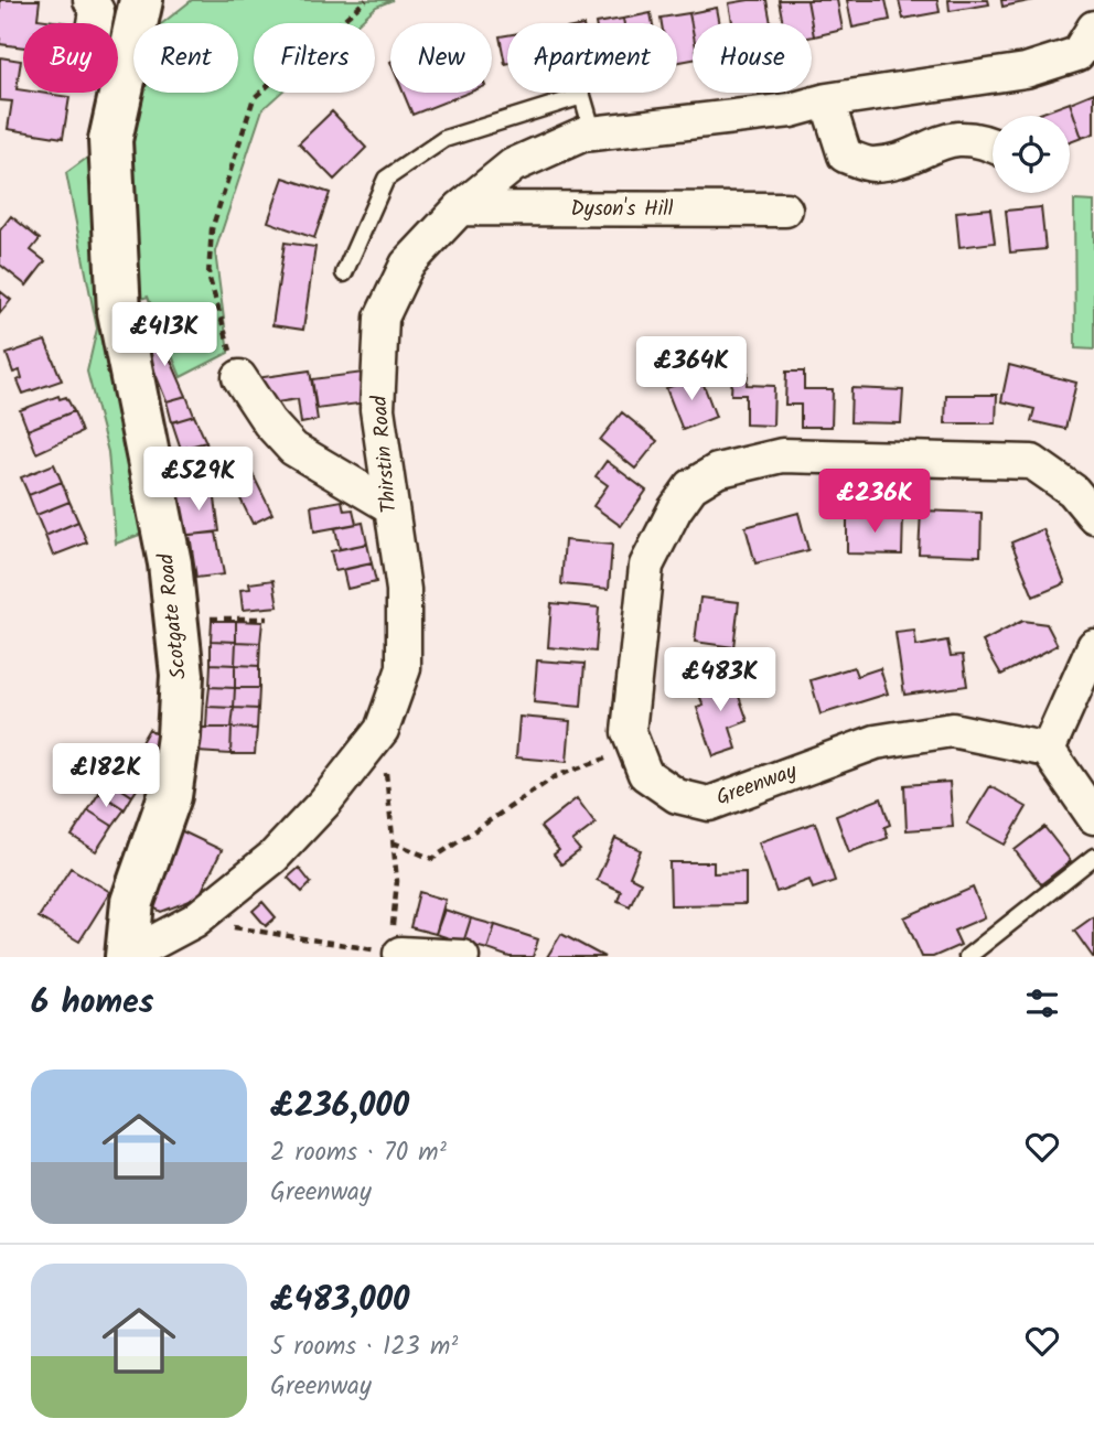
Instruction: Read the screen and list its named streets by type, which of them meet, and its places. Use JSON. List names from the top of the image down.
{
  "streets": {
    "street": [
      "Dyson's Hill",
      "Thirstin Road",
      "Scotgate Road",
      "Greenway"
    ]
  },
  "crossings": [
    ["Dyson's Hill", "Thirstin Road"],
    ["Thirstin Road", "Scotgate Road"]
  ],
  "page": {
    "chip": [
      "Buy",
      "Rent",
      "Filters",
      "New",
      "Apartment",
      "House"
    ],
    "price": [
      "£413K",
      "£364K",
      "£529K",
      "£236K",
      "£483K",
      "£182K"
    ],
    "heading": "6 homes",
    "list": [
      {
        "name": "£236,000",
        "note": "2 rooms · 70 m² · Greenway"
      },
      {
        "name": "£483,000",
        "note": "5 rooms · 123 m² · Greenway"
      }
    ]
  }
}
